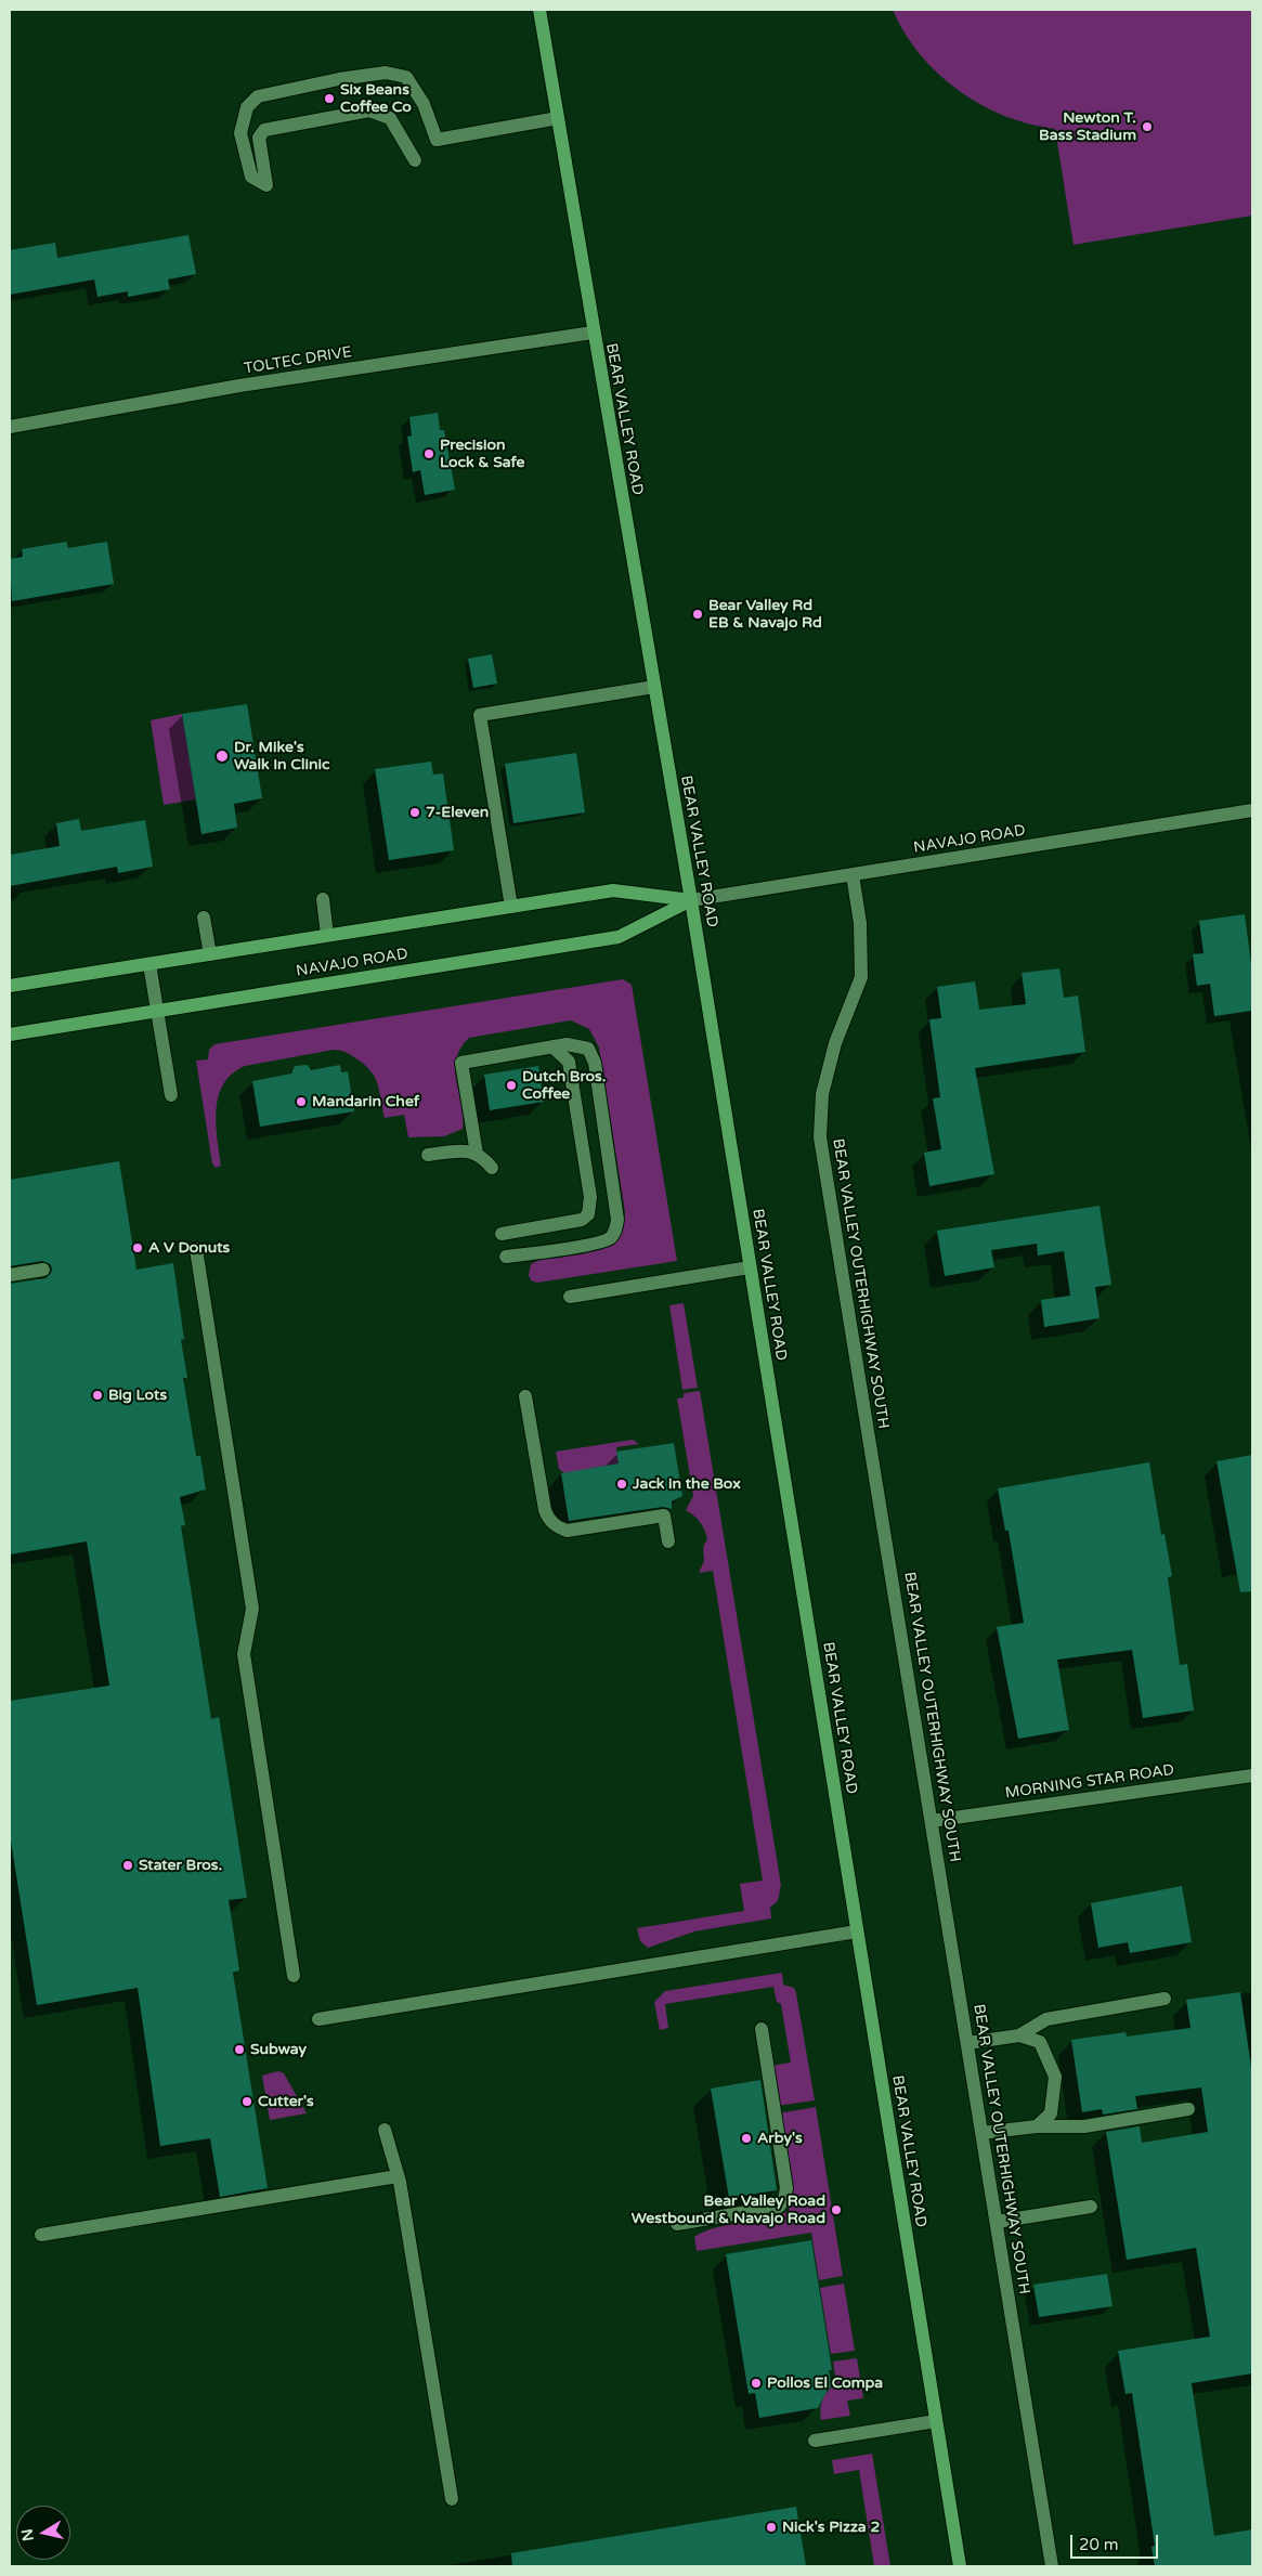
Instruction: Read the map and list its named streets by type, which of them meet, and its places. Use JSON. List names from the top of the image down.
{
  "streets": {
    "main road": ["BEAR VALLEY ROAD", "NAVAJO ROAD"],
    "street": ["TOLTEC DRIVE", "BEAR VALLEY OUTERHIGHWAY SOUTH", "MORNING STAR ROAD"]
  },
  "crossings": [
    ["TOLTEC DRIVE", "BEAR VALLEY ROAD"],
    ["BEAR VALLEY ROAD", "NAVAJO ROAD"],
    ["NAVAJO ROAD", "BEAR VALLEY OUTERHIGHWAY SOUTH"],
    ["BEAR VALLEY OUTERHIGHWAY SOUTH", "MORNING STAR ROAD"]
  ],
  "places": [
    "Six Beans Coffee Co",
    "Newton T. Bass Stadium",
    "Precision Lock & Safe",
    "Bear Valley Rd EB & Navajo Rd",
    "Dr. Mike's Walk In Clinic",
    "7-Eleven",
    "Dutch Bros. Coffee",
    "Mandarin Chef",
    "A V Donuts",
    "Big Lots",
    "Jack in the Box",
    "Stater Bros.",
    "Subway",
    "Cutter's",
    "Arby's",
    "Bear Valley Road Westbound & Navajo Road",
    "Pollos El Compa",
    "Nick's Pizza 2"
  ],
  "scale_bar": "20 m",
  "north": "left"
}
